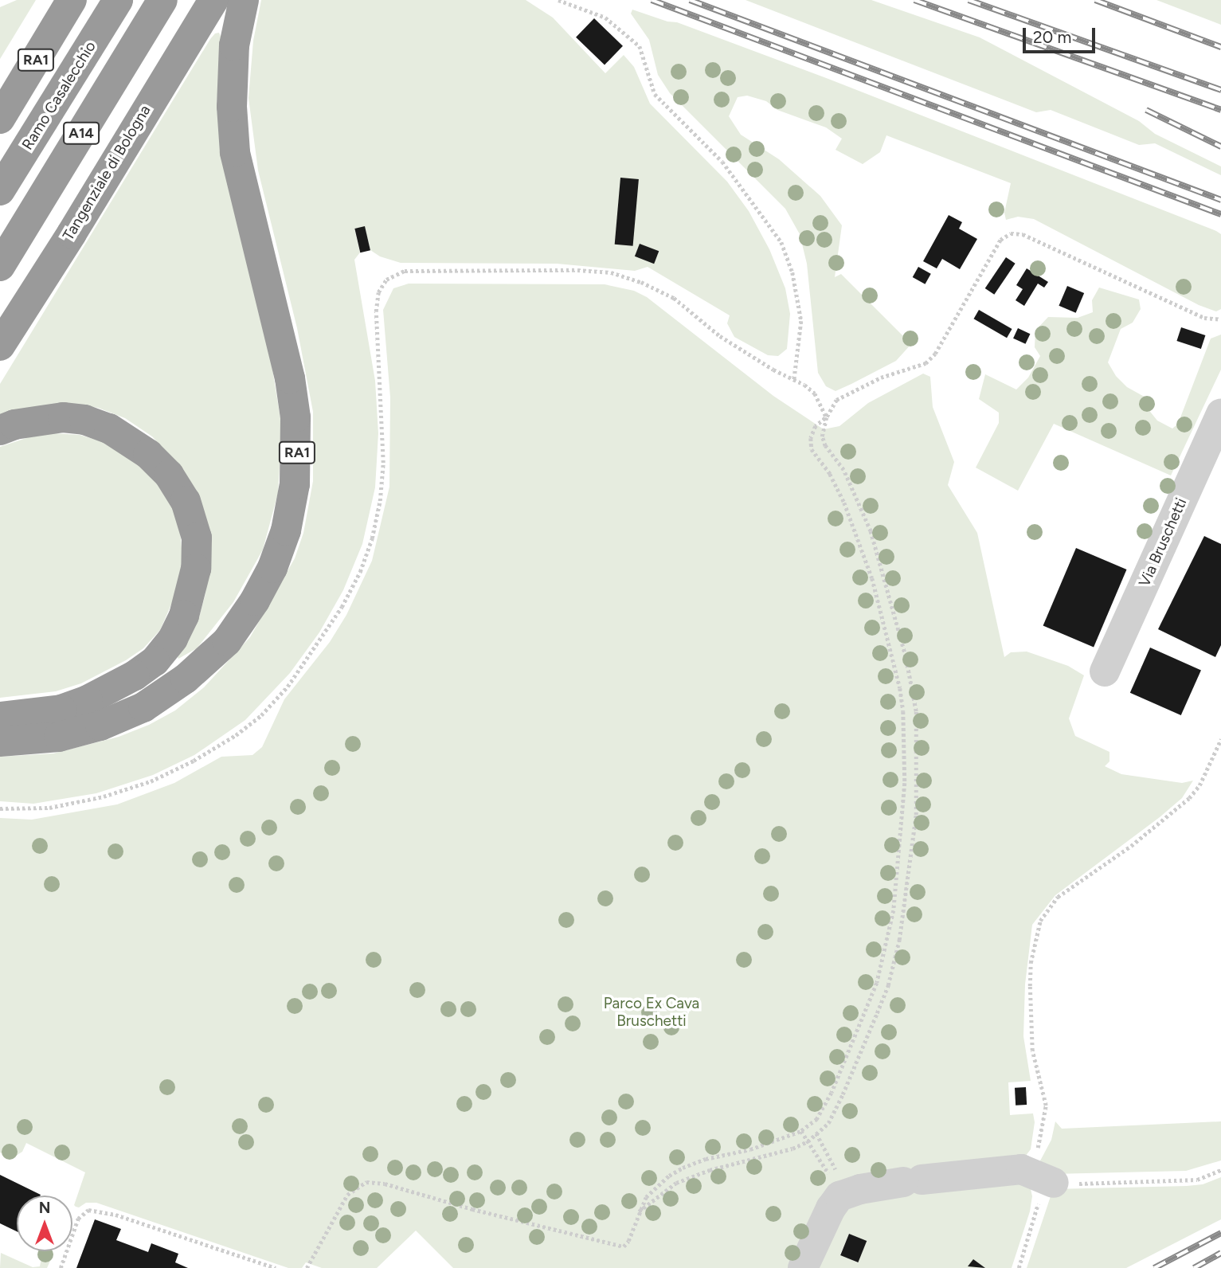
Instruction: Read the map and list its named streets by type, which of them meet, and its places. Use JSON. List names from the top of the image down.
{
  "streets": {
    "highway": [
      "RA1",
      "Ramo Casalecchio",
      "A14",
      "Tangenziale di Bologna"
    ],
    "lane": ["Via Bruschetti"]
  },
  "parks": ["Parco Ex Cava Bruschetti"],
  "scale_bar": "20 m",
  "north": "top"
}
